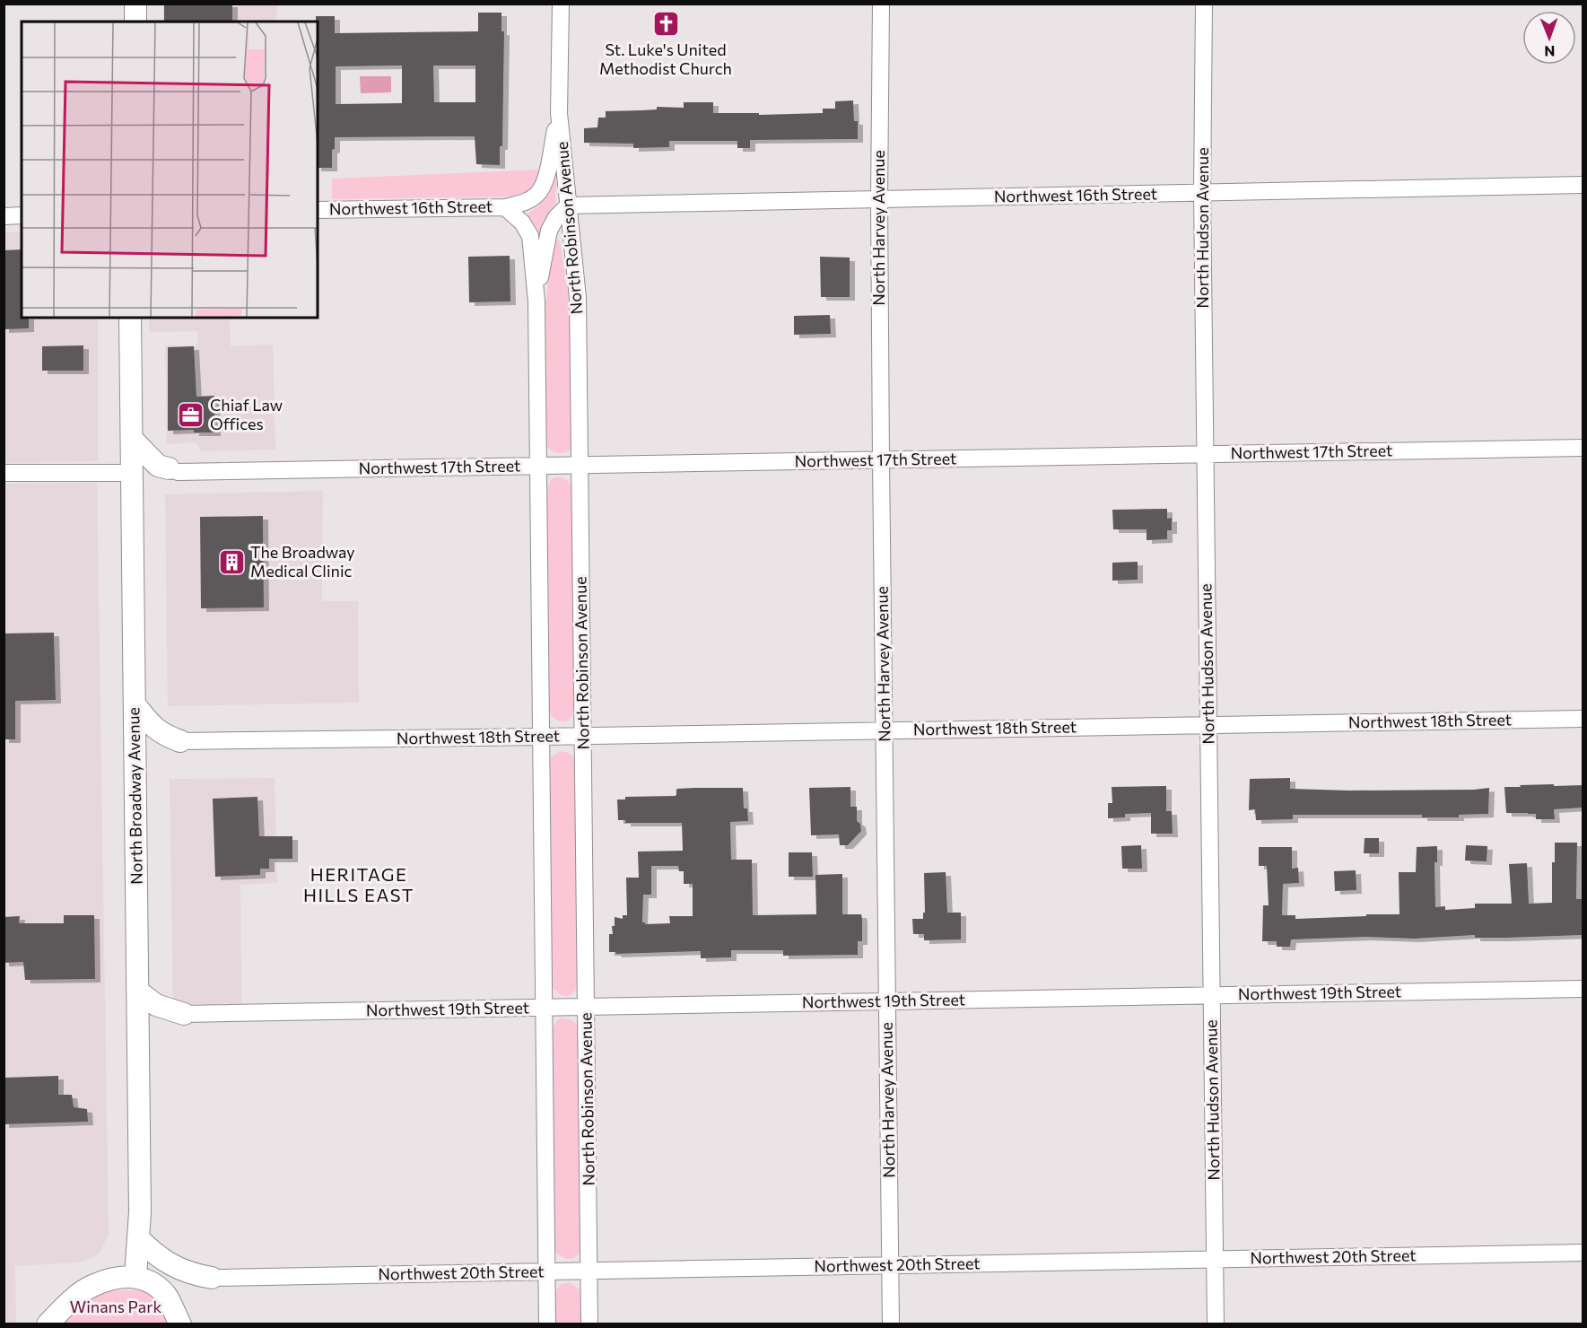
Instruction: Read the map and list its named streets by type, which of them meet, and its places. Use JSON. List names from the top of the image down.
{
  "streets": {
    "main road": ["North Broadway Avenue"],
    "street": [
      "Northwest 16th Street",
      "North Robinson Avenue",
      "North Harvey Avenue",
      "North Hudson Avenue",
      "Northwest 17th Street",
      "Northwest 18th Street",
      "Northwest 19th Street",
      "Northwest 20th Street"
    ]
  },
  "crossings": [
    ["Northwest 16th Street", "North Robinson Avenue"],
    ["Northwest 16th Street", "North Harvey Avenue"],
    ["Northwest 16th Street", "North Hudson Avenue"],
    ["North Robinson Avenue", "Northwest 17th Street"],
    ["North Robinson Avenue", "Northwest 18th Street"],
    ["North Robinson Avenue", "Northwest 19th Street"],
    ["North Robinson Avenue", "Northwest 20th Street"],
    ["North Harvey Avenue", "Northwest 17th Street"],
    ["North Harvey Avenue", "Northwest 18th Street"],
    ["North Harvey Avenue", "Northwest 19th Street"],
    ["North Harvey Avenue", "Northwest 20th Street"],
    ["North Hudson Avenue", "Northwest 17th Street"],
    ["North Hudson Avenue", "Northwest 18th Street"],
    ["North Hudson Avenue", "Northwest 19th Street"],
    ["North Hudson Avenue", "Northwest 20th Street"]
  ],
  "districts": ["HERITAGE HILLS EAST"],
  "parks": ["Winans Park"],
  "places": {
    "church": ["St. Luke's United Methodist Church"],
    "office": ["Chiaf Law Offices"],
    "building": ["The Broadway Medical Clinic"]
  },
  "north": "bottom"
}
